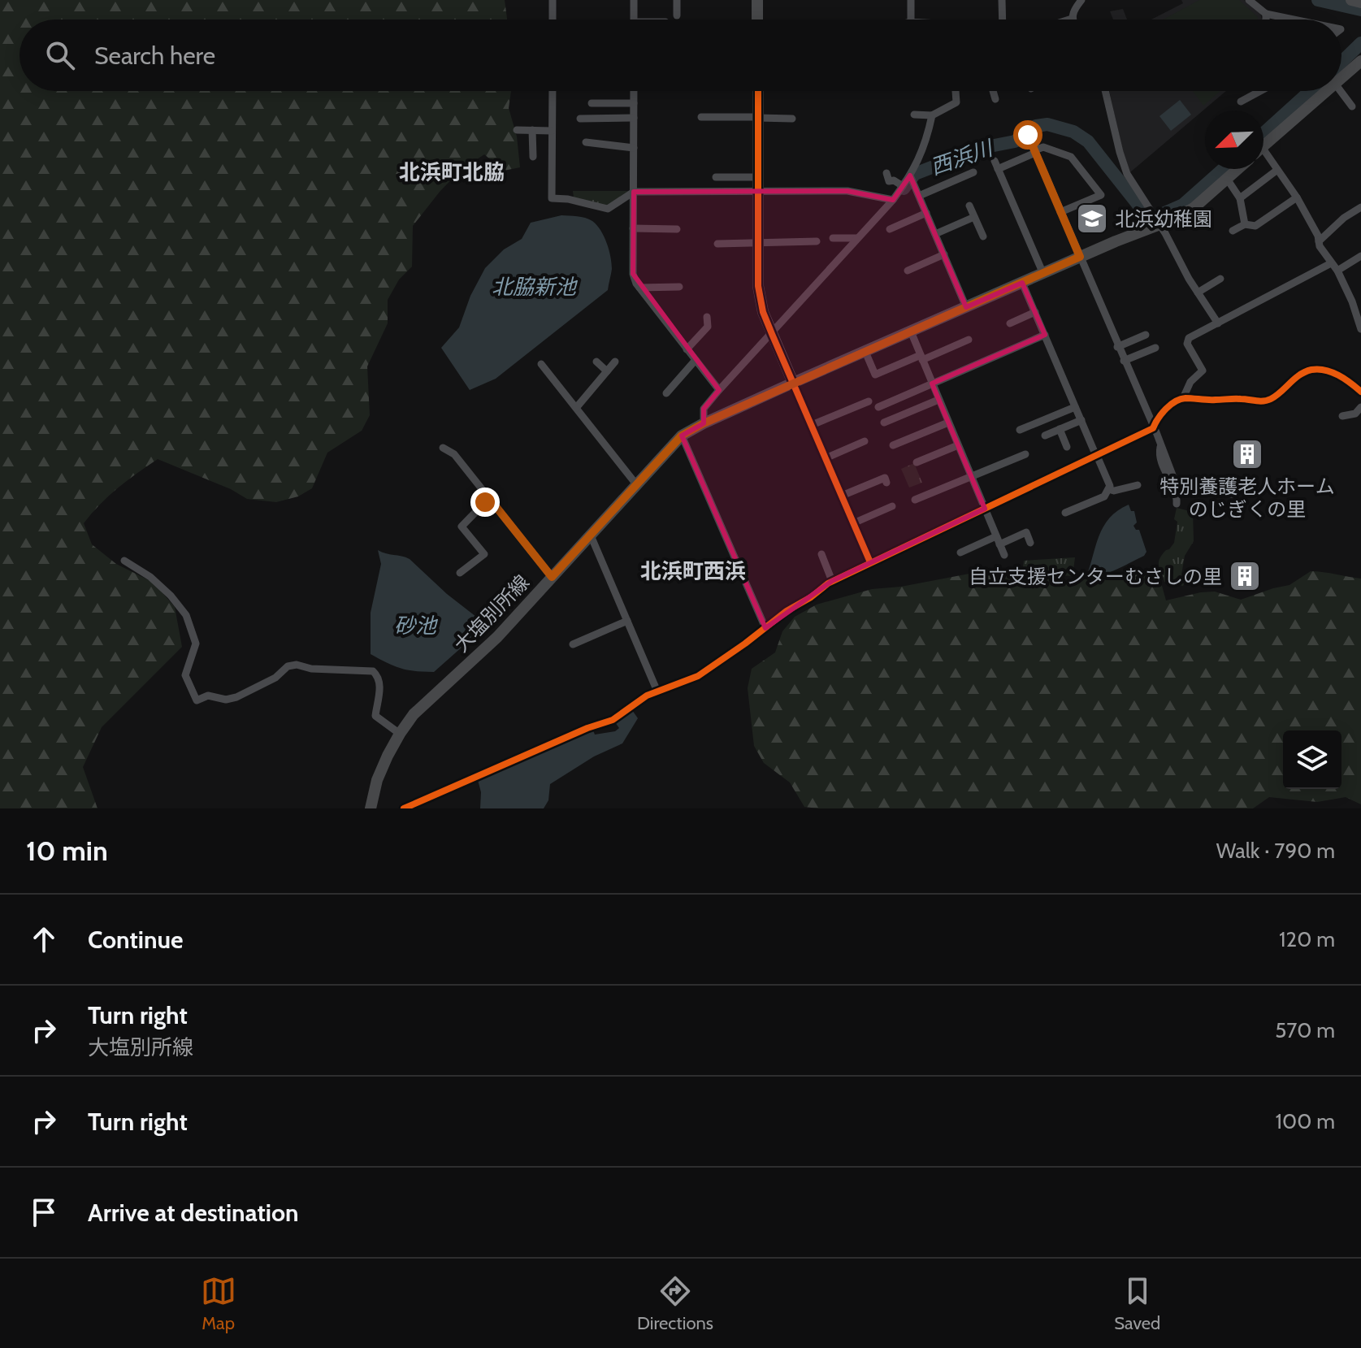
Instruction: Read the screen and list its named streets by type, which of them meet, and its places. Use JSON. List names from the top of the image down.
{
  "streets": {
    "main road": ["大塩別所線"]
  },
  "districts": ["北浜町北脇", "北浜町西浜"],
  "water": ["西浜川", "北脇新池", "砂池"],
  "places": {
    "school or university": ["北浜幼稚園"],
    "building": ["特別養護老人ホーム のじぎくの里", "自立支援センターむさしの里"]
  },
  "north": "bottom left",
  "page": {
    "search": "Search here",
    "heading": ["10 min", "Walk · 790 m"],
    "list": [
      ["Continue", "120 m"],
      ["Turn right", "大塩別所線", "570 m"],
      ["Turn right", "100 m"],
      "Arrive at destination"
    ],
    "nav": ["Map", "Directions", "Saved"]
  }
}
